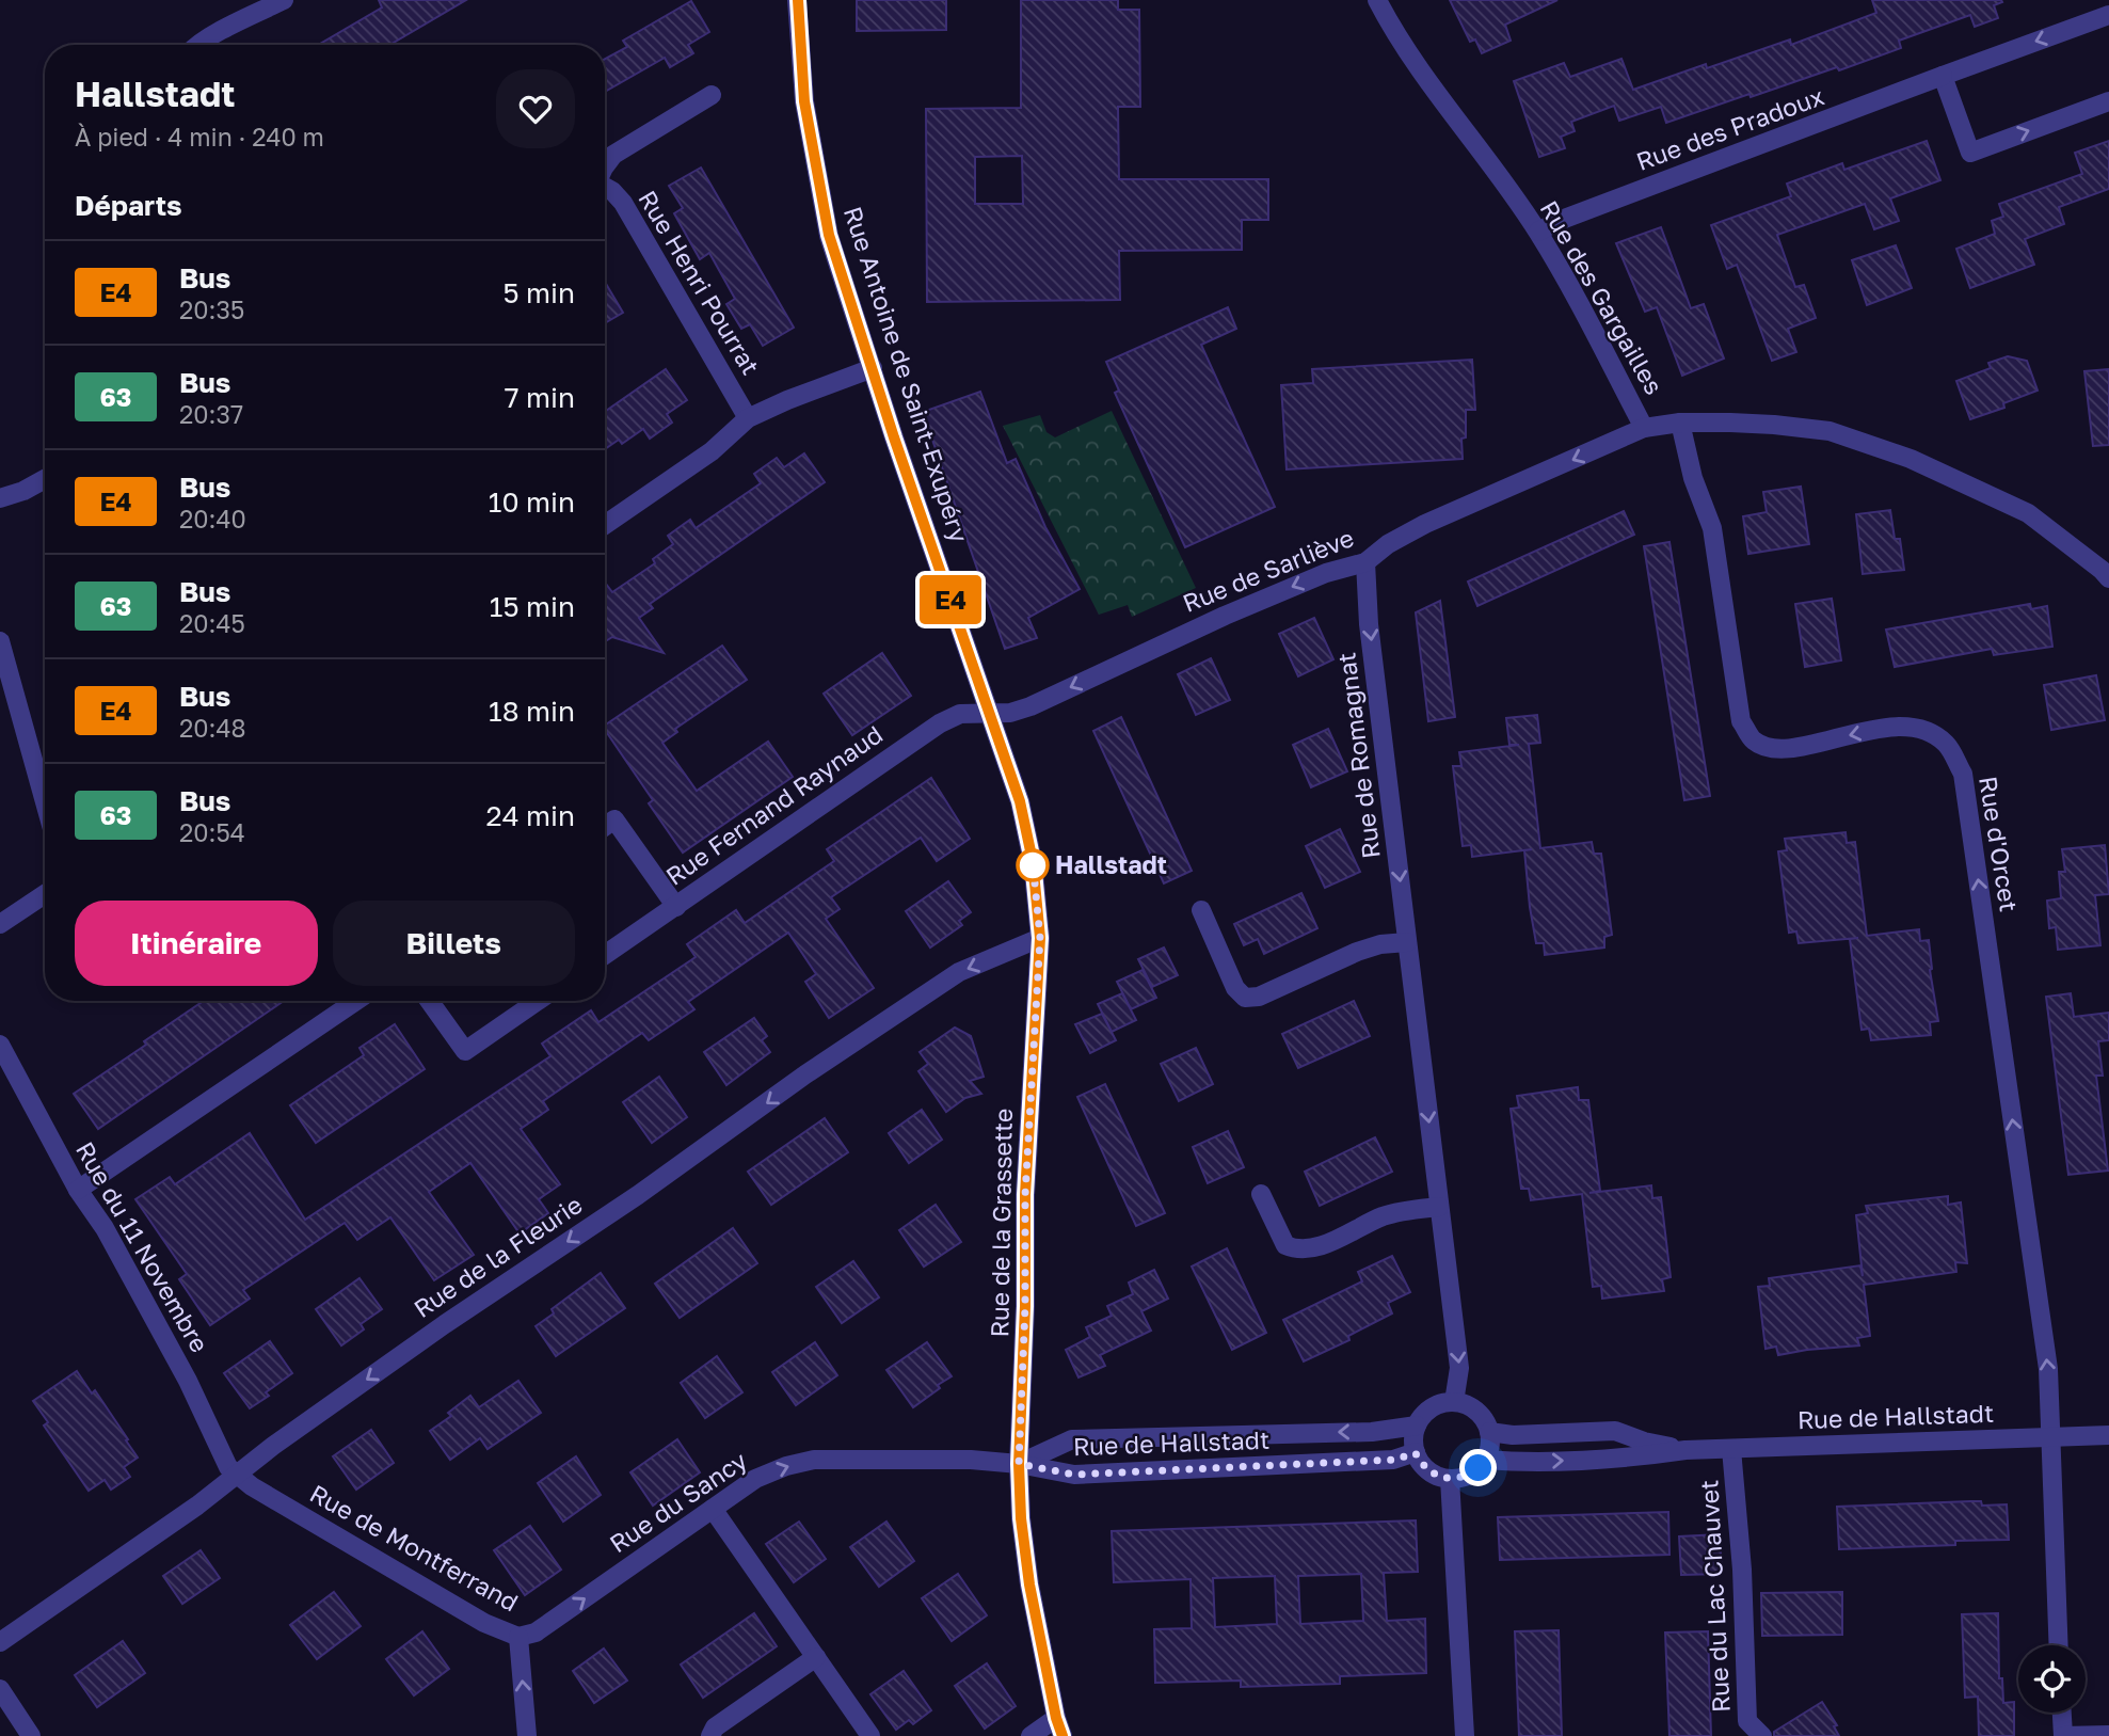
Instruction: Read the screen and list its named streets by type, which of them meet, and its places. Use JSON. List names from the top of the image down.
{
  "streets": {
    "street": [
      "Rue des Pradoux",
      "Rue Henri Pourrat",
      "Rue des Gargailles",
      "Rue Antoine de Saint-Exupéry",
      "Rue de Sarliève",
      "Rue de Romagnat",
      "Rue Fernand Raynaud",
      "Rue d'Orcet",
      "Rue de la Grassette",
      "Rue du 11 Novembre",
      "Rue de la Fleurie",
      "Rue de Hallstadt",
      "Rue du Sancy",
      "Rue de Montferrand",
      "Rue du Lac Chauvet"
    ]
  },
  "crossings": [
    ["Rue des Pradoux", "Rue des Gargailles"],
    ["Rue des Gargailles", "Rue de Sarliève"],
    ["Rue des Gargailles", "Rue d'Orcet"],
    ["Rue Antoine de Saint-Exupéry", "Rue de Sarliève"],
    ["Rue Antoine de Saint-Exupéry", "Rue Fernand Raynaud"],
    ["Rue Antoine de Saint-Exupéry", "Rue de la Grassette"],
    ["Rue de Sarliève", "Rue de Romagnat"],
    ["Rue de Sarliève", "Rue Fernand Raynaud"],
    ["Rue de Sarliève", "Rue de la Grassette"],
    ["Rue de Romagnat", "Rue de Hallstadt"],
    ["Rue Fernand Raynaud", "Rue de la Grassette"],
    ["Rue d'Orcet", "Rue de Hallstadt"],
    ["Rue de la Grassette", "Rue de la Fleurie"],
    ["Rue de la Grassette", "Rue de Hallstadt"],
    ["Rue de la Grassette", "Rue du Sancy"],
    ["Rue du 11 Novembre", "Rue de la Fleurie"],
    ["Rue du 11 Novembre", "Rue de Montferrand"],
    ["Rue de la Fleurie", "Rue de Montferrand"],
    ["Rue de Hallstadt", "Rue du Sancy"],
    ["Rue de Hallstadt", "Rue du Lac Chauvet"],
    ["Rue du Sancy", "Rue de Montferrand"]
  ],
  "one_way": [
    "Rue de Sarliève",
    "Rue de Romagnat",
    "Rue d'Orcet",
    "Rue de la Fleurie",
    "Rue du Sancy"
  ],
  "places": ["Hallstadt"],
  "lines": ["bus line E4"],
  "page": {
    "on_map": "E4",
    "heading": [
      ["Hallstadt", "À pied · 4 min · 240 m"],
      "Départs"
    ],
    "list": [
      {
        "mark": "E4",
        "name": "Bus",
        "note": "20:35",
        "value": "5 min"
      },
      {
        "mark": "63",
        "name": "Bus",
        "note": "20:37",
        "value": "7 min"
      },
      {
        "mark": "E4",
        "name": "Bus",
        "note": "20:40",
        "value": "10 min"
      },
      {
        "mark": "63",
        "name": "Bus",
        "note": "20:45",
        "value": "15 min"
      },
      {
        "mark": "E4",
        "name": "Bus",
        "note": "20:48",
        "value": "18 min"
      },
      {
        "mark": "63",
        "name": "Bus",
        "note": "20:54",
        "value": "24 min"
      }
    ],
    "buttons": ["Itinéraire", "Billets"]
  }
}
